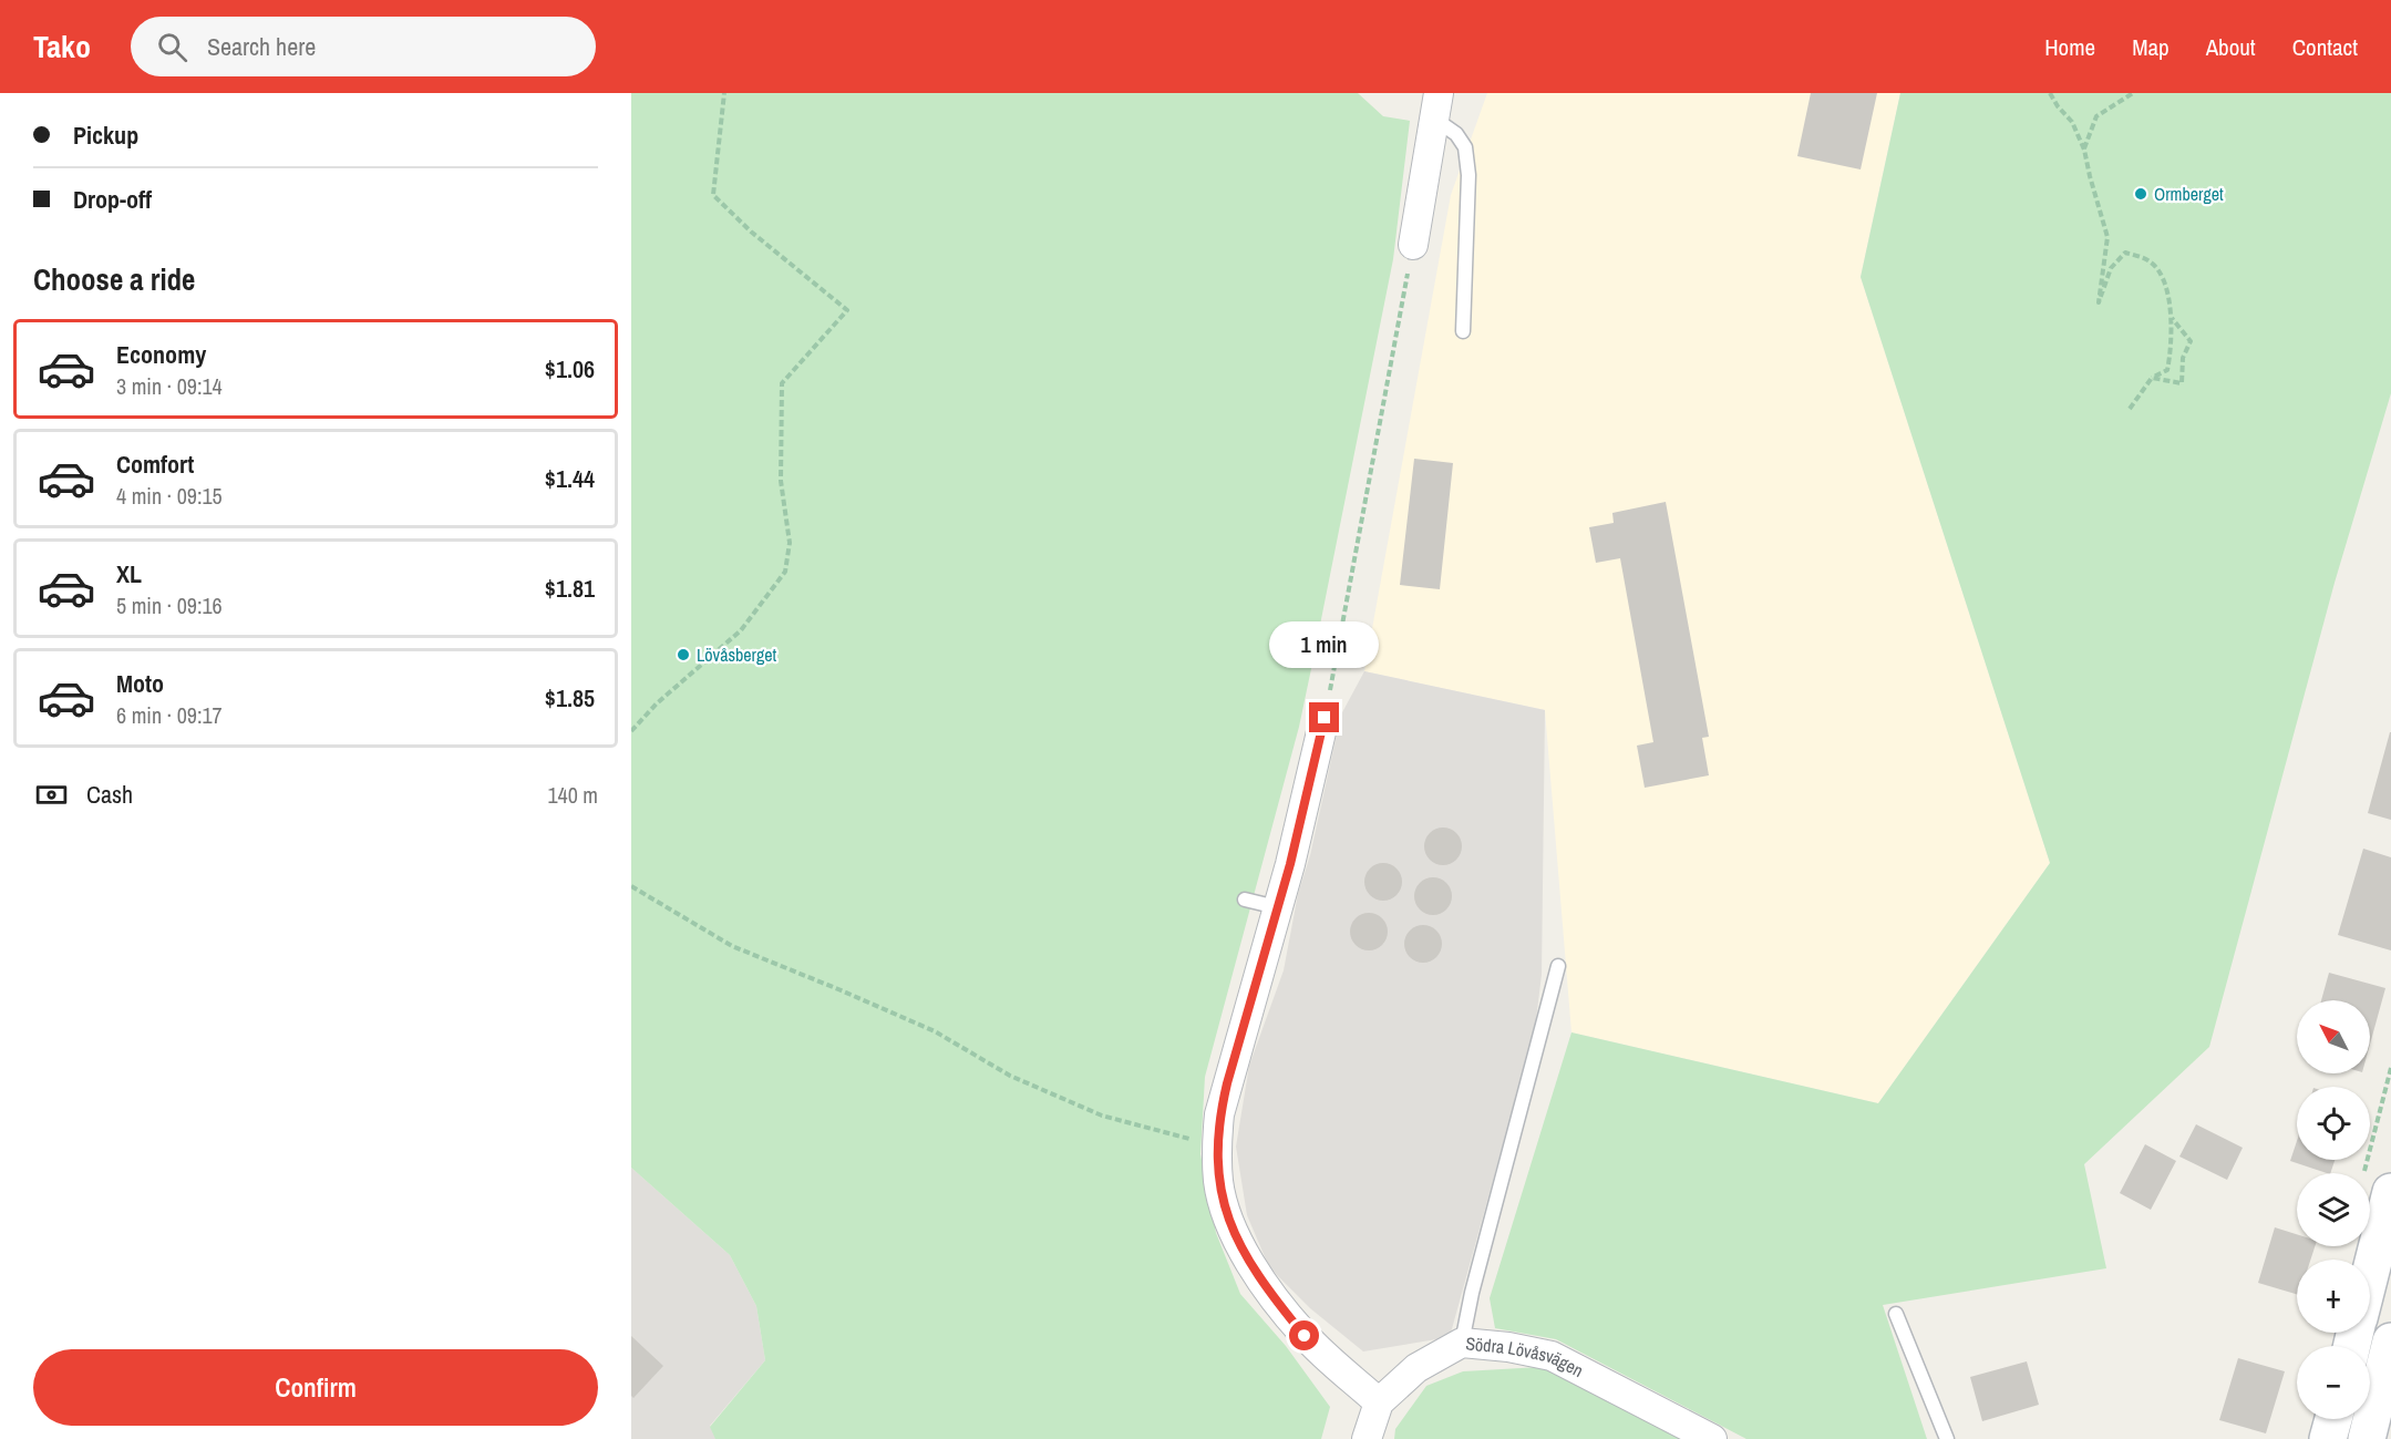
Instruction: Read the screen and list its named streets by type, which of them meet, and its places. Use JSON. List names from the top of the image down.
{
  "streets": {
    "street": ["Södra Lövåsvägen"]
  },
  "places": ["Ormberget", "Lövåsberget"],
  "north": "top left",
  "page": {
    "header": "Tako",
    "search": "Search here",
    "nav": [
      "Home",
      "Map",
      "About",
      "Contact"
    ],
    "banner": ["Pickup", "Drop-off"],
    "heading": "Choose a ride",
    "list": [
      {
        "name": "Economy",
        "note": "3 min · 09:14",
        "value": "$1.06"
      },
      {
        "name": "Comfort",
        "note": "4 min · 09:15",
        "value": "$1.44"
      },
      {
        "name": "XL",
        "note": "5 min · 09:16",
        "value": "$1.81"
      },
      {
        "name": "Moto",
        "note": "6 min · 09:17",
        "value": "$1.85"
      }
    ],
    "bubble": "1 min",
    "pay": ["Cash", "140 m"],
    "map_buttons": ["+", "−"],
    "buttons": "Confirm"
  }
}
